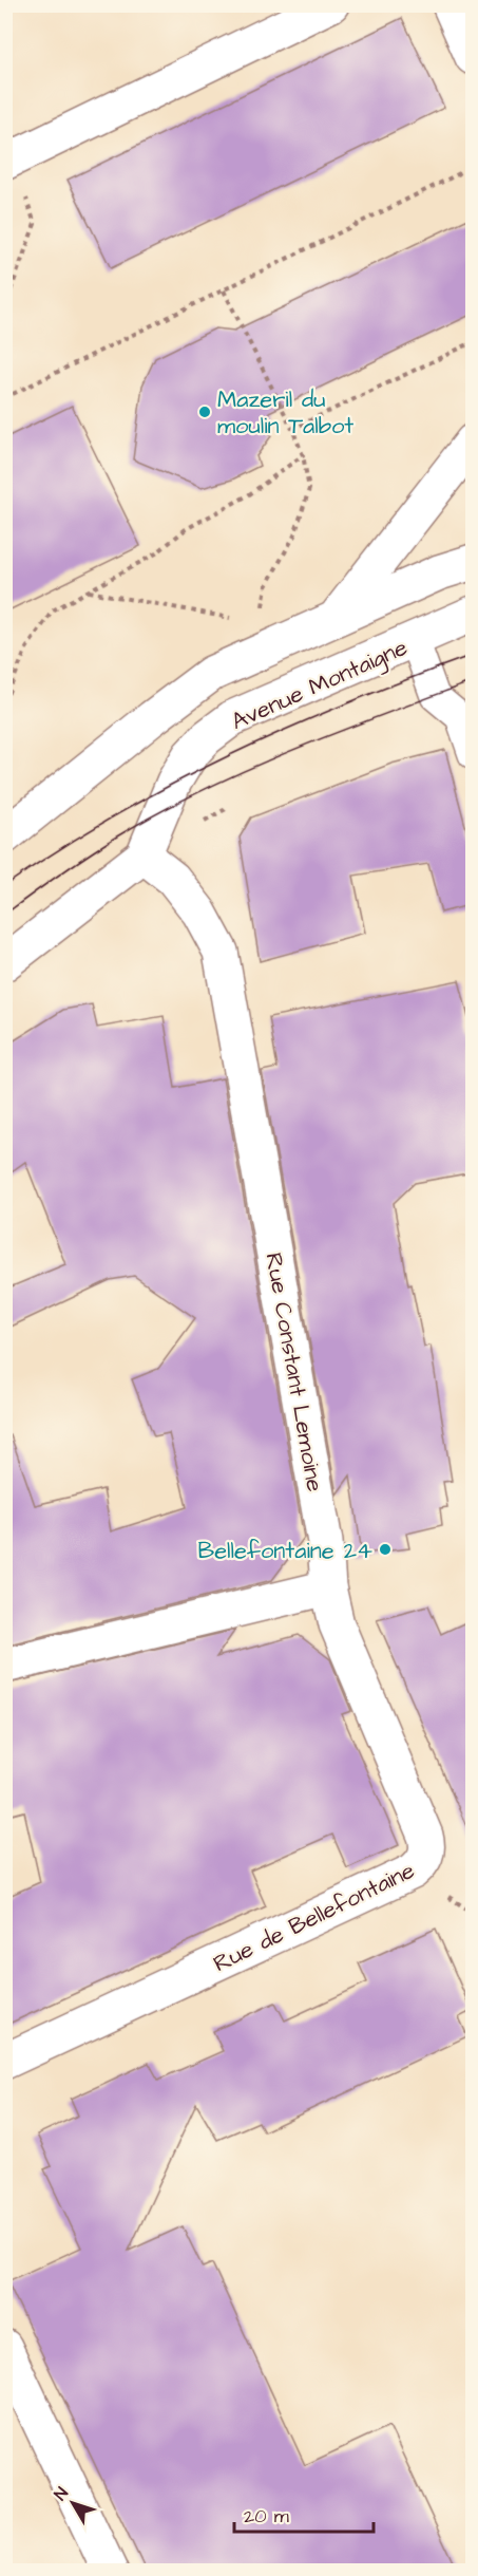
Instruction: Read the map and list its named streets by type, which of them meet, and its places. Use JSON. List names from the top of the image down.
{
  "streets": {
    "street": ["Avenue Montaigne", "Rue Constant Lemoine", "Rue de Bellefontaine"]
  },
  "crossings": [
    ["Avenue Montaigne", "Rue Constant Lemoine"],
    ["Rue Constant Lemoine", "Rue de Bellefontaine"]
  ],
  "places": ["Mazeril du moulin Talbot", "Bellefontaine 24"],
  "scale_bar": "20 m",
  "north": "top left"
}
